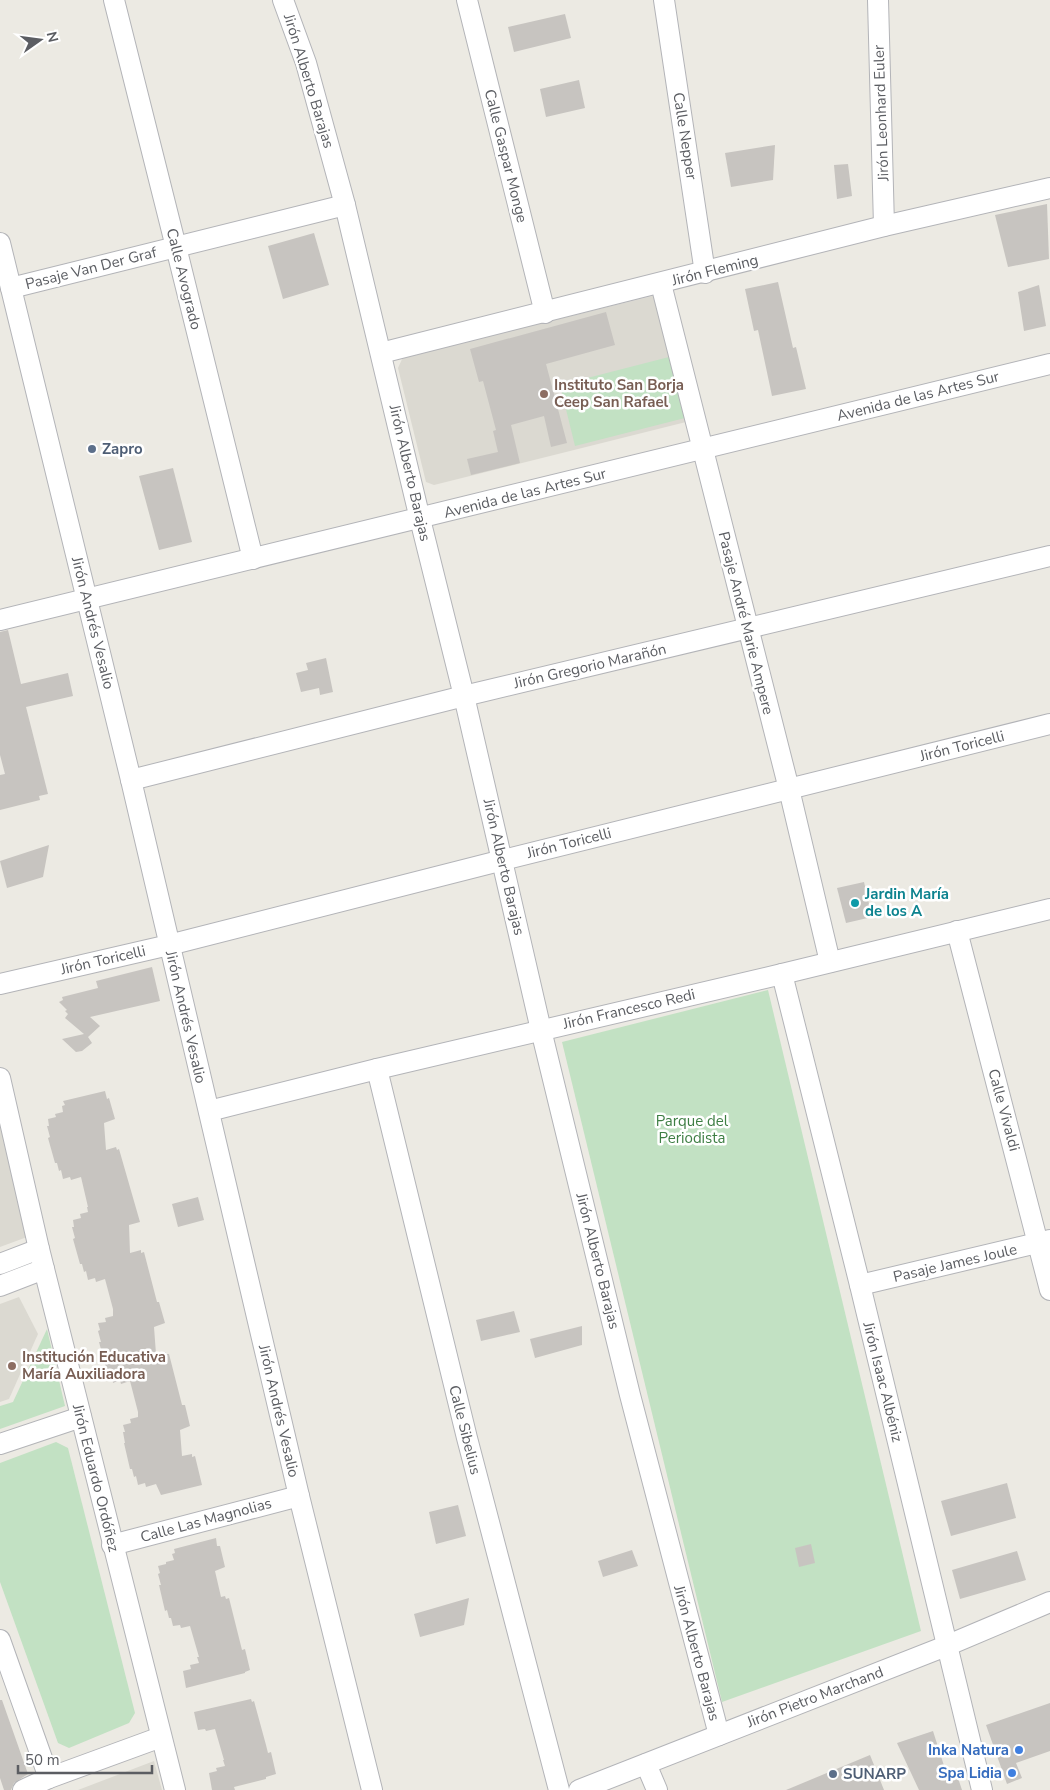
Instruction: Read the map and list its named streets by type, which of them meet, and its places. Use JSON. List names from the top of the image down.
{
  "streets": {
    "street": [
      "Jirón Alberto Barajas",
      "Jirón Leonhard Euler",
      "Calle Nepper",
      "Calle Gaspar Monge",
      "Pasaje Van Der Graf",
      "Jirón Fleming",
      "Calle Avogrado",
      "Avenida de las Artes Sur",
      "Jirón Andrés Vesalio",
      "Pasaje André Marie Ampere",
      "Jirón Gregorio Marañón",
      "Jirón Toricelli",
      "Jirón Francesco Redi",
      "Calle Vivaldi",
      "Pasaje James Joule",
      "Jirón Isaac Albéniz",
      "Calle Sibelius",
      "Jirón Eduardo Ordóñez",
      "Calle Las Magnolias",
      "Jirón Pietro Marchand"
    ]
  },
  "crossings": [
    ["Jirón Alberto Barajas", "Pasaje Van Der Graf"],
    ["Jirón Alberto Barajas", "Jirón Fleming"],
    ["Jirón Alberto Barajas", "Avenida de las Artes Sur"],
    ["Jirón Alberto Barajas", "Jirón Gregorio Marañón"],
    ["Jirón Alberto Barajas", "Jirón Toricelli"],
    ["Jirón Alberto Barajas", "Jirón Francesco Redi"],
    ["Jirón Alberto Barajas", "Jirón Pietro Marchand"],
    ["Jirón Leonhard Euler", "Jirón Fleming"],
    ["Calle Nepper", "Jirón Fleming"],
    ["Calle Gaspar Monge", "Jirón Fleming"],
    ["Pasaje Van Der Graf", "Calle Avogrado"],
    ["Pasaje Van Der Graf", "Jirón Andrés Vesalio"],
    ["Jirón Fleming", "Pasaje André Marie Ampere"],
    ["Calle Avogrado", "Avenida de las Artes Sur"],
    ["Avenida de las Artes Sur", "Jirón Andrés Vesalio"],
    ["Avenida de las Artes Sur", "Pasaje André Marie Ampere"],
    ["Jirón Andrés Vesalio", "Jirón Gregorio Marañón"],
    ["Jirón Andrés Vesalio", "Jirón Toricelli"],
    ["Jirón Andrés Vesalio", "Jirón Francesco Redi"],
    ["Jirón Andrés Vesalio", "Calle Las Magnolias"],
    ["Pasaje André Marie Ampere", "Jirón Gregorio Marañón"],
    ["Pasaje André Marie Ampere", "Jirón Toricelli"],
    ["Pasaje André Marie Ampere", "Jirón Francesco Redi"],
    ["Jirón Francesco Redi", "Calle Vivaldi"],
    ["Jirón Francesco Redi", "Jirón Isaac Albéniz"],
    ["Jirón Francesco Redi", "Calle Sibelius"],
    ["Calle Vivaldi", "Pasaje James Joule"],
    ["Pasaje James Joule", "Jirón Isaac Albéniz"],
    ["Jirón Isaac Albéniz", "Jirón Pietro Marchand"],
    ["Jirón Eduardo Ordóñez", "Calle Las Magnolias"]
  ],
  "parks": ["Parque del Periodista"],
  "places": [
    "Instituto San Borja Ceep San Rafael",
    "Zapro",
    "Jardin María de los A",
    "Institución Educativa María Auxiliadora",
    "Inka Natura",
    "Spa Lidia",
    "SUNARP"
  ],
  "scale_bar": "50 m",
  "north": "right"
}
